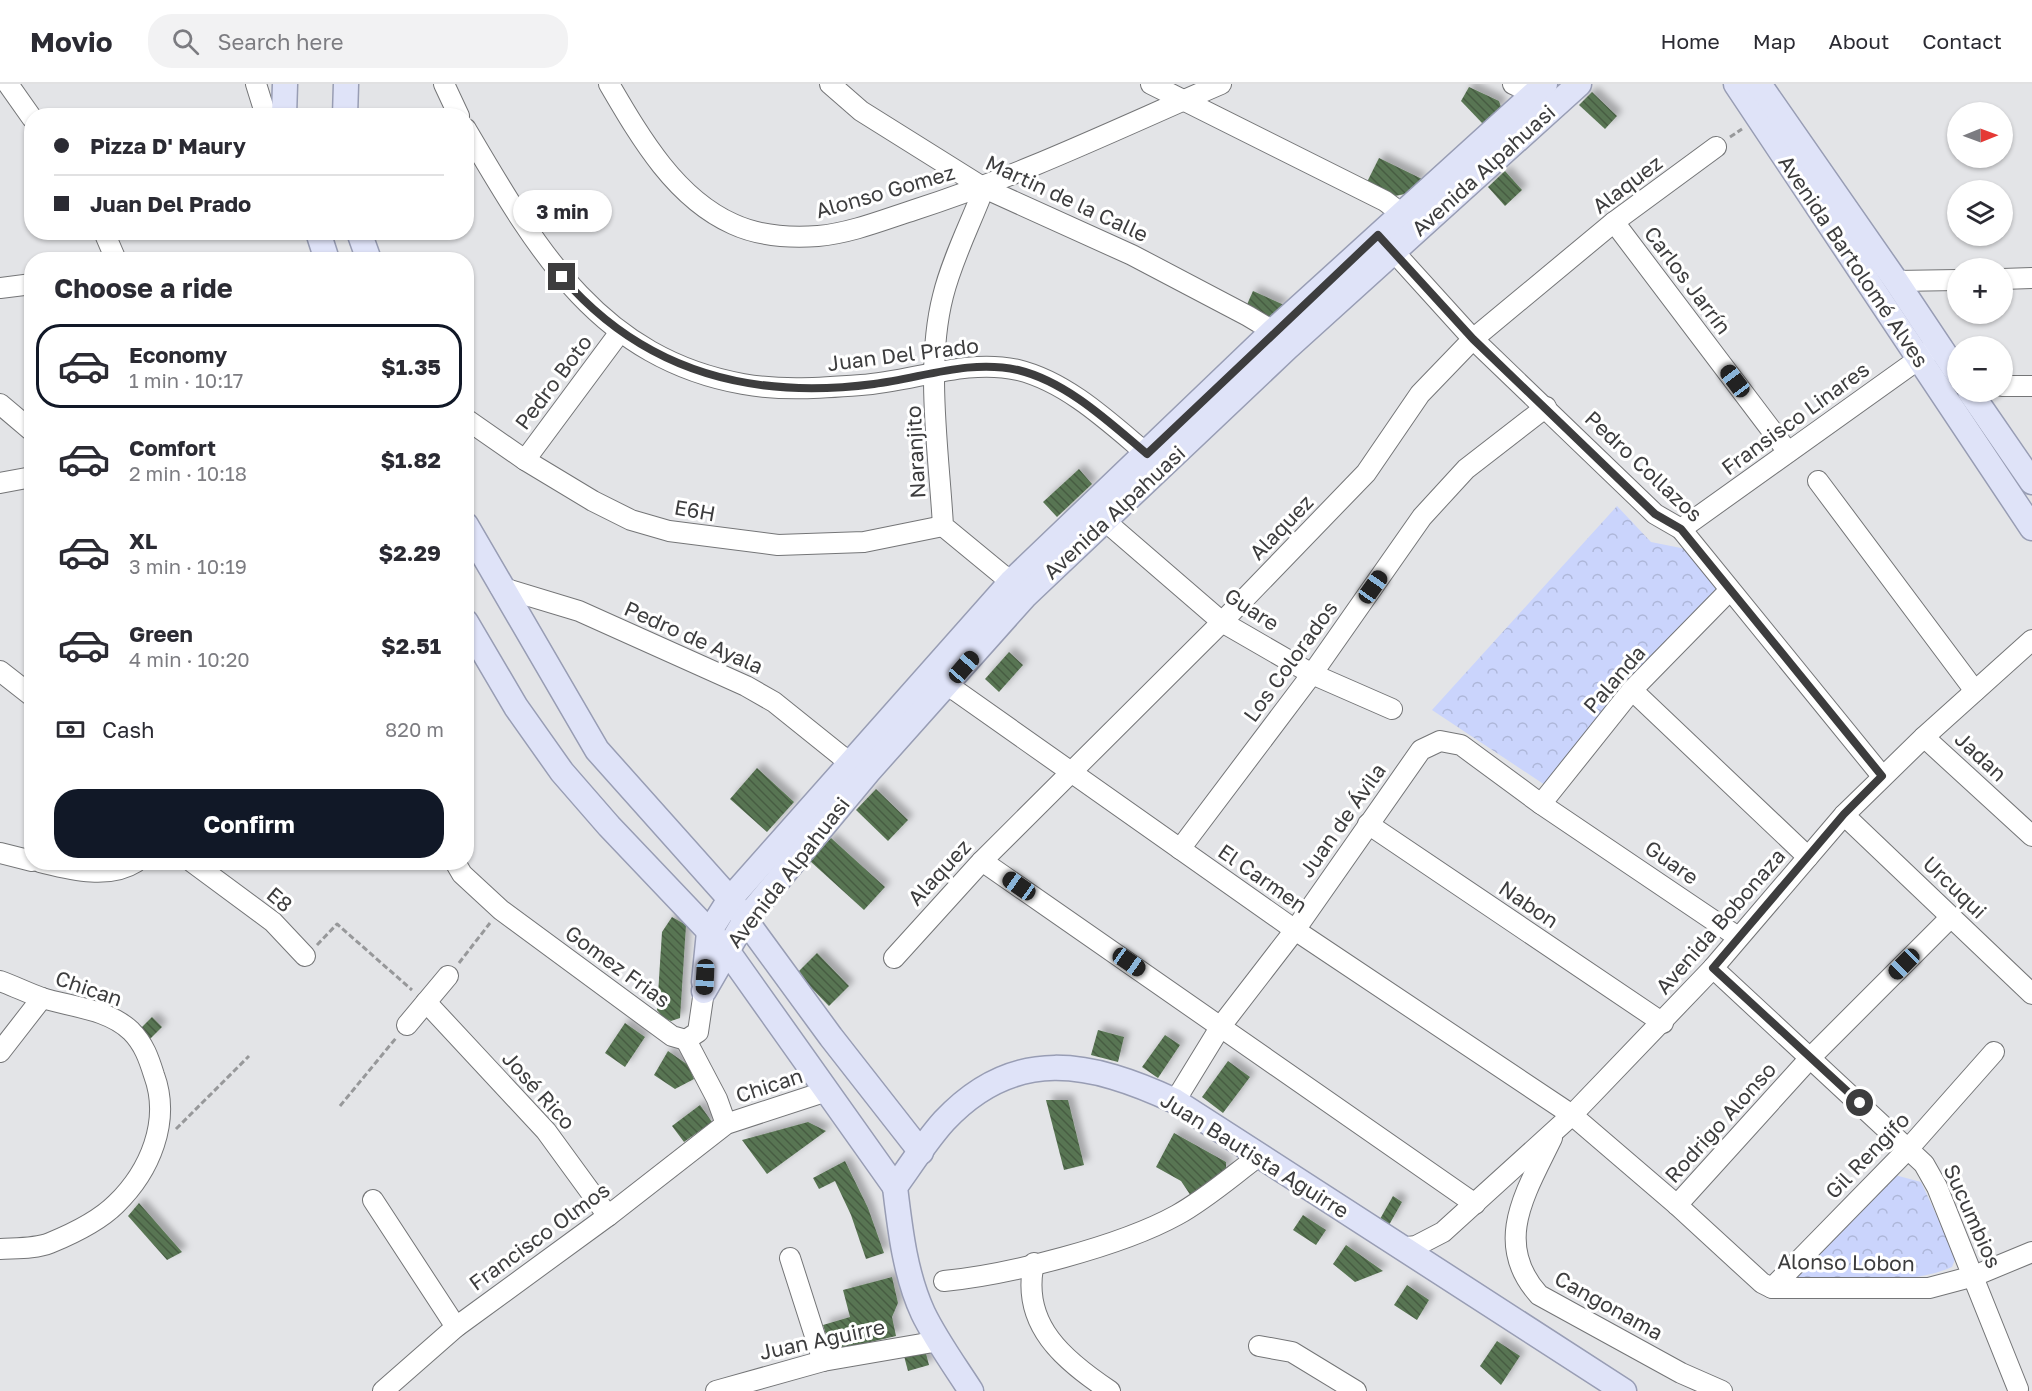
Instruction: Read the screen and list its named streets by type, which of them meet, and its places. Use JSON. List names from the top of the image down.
{
  "streets": {
    "main road": ["Avenida Alpahuasi", "Avenida Bartolomé Alves", "Juan Bautista Aguirre"],
    "street": [
      "Alaquez",
      "Alonso Gomez",
      "Martin de la Calle",
      "Carlos Jarrín",
      "Juan Del Prado",
      "Pedro Boto",
      "Fransisco Linares",
      "Naranjito",
      "Pedro Collazos",
      "E6H",
      "Guare",
      "Pedro de Ayala",
      "Los Colorados",
      "Palanda",
      "Jadan",
      "Juan de Ávila",
      "El Carmen",
      "Urcuqui",
      "E8",
      "Nabon",
      "Avenida Bobonaza",
      "Gomez Frias",
      "Chican",
      "José Rico",
      "Rodrigo Alonso",
      "Gil Rengifo",
      "Sucumbios",
      "Francisco Olmos",
      "Alonso Lobon",
      "Cangonama",
      "Juan Aguirre"
    ]
  },
  "crossings": [
    ["Avenida Alpahuasi", "Martin de la Calle"],
    ["Avenida Alpahuasi", "Juan Del Prado"],
    ["Avenida Alpahuasi", "Naranjito"],
    ["Avenida Alpahuasi", "Pedro Collazos"],
    ["Avenida Alpahuasi", "Guare"],
    ["Avenida Alpahuasi", "Pedro de Ayala"],
    ["Avenida Alpahuasi", "El Carmen"],
    ["Avenida Alpahuasi", "Gomez Frias"],
    ["Alaquez", "Carlos Jarrín"],
    ["Alaquez", "Pedro Collazos"],
    ["Alaquez", "Guare"],
    ["Alaquez", "El Carmen"],
    ["Alonso Gomez", "Martin de la Calle"],
    ["Alonso Gomez", "Naranjito"],
    ["Martin de la Calle", "Naranjito"],
    ["Avenida Bartolomé Alves", "Fransisco Linares"],
    ["Carlos Jarrín", "Fransisco Linares"],
    ["Juan Del Prado", "Pedro Boto"],
    ["Juan Del Prado", "Naranjito"],
    ["Pedro Boto", "E6H"],
    ["Fransisco Linares", "Pedro Collazos"],
    ["Naranjito", "E6H"],
    ["Pedro Collazos", "Los Colorados"],
    ["Pedro Collazos", "Palanda"],
    ["Pedro Collazos", "Avenida Bobonaza"],
    ["Guare", "Los Colorados"],
    ["Guare", "Palanda"],
    ["Guare", "Juan de Ávila"],
    ["Guare", "Avenida Bobonaza"],
    ["Los Colorados", "El Carmen"],
    ["Jadan", "Avenida Bobonaza"],
    ["Juan de Ávila", "El Carmen"],
    ["Juan de Ávila", "Nabon"],
    ["Juan de Ávila", "Juan Bautista Aguirre"],
    ["El Carmen", "Avenida Bobonaza"],
    ["El Carmen", "Alonso Lobon"],
    ["Urcuqui", "Avenida Bobonaza"],
    ["Urcuqui", "Rodrigo Alonso"],
    ["Nabon", "Avenida Bobonaza"],
    ["Avenida Bobonaza", "Juan Bautista Aguirre"],
    ["Avenida Bobonaza", "Sucumbios"],
    ["Avenida Bobonaza", "Alonso Lobon"],
    ["Avenida Bobonaza", "Cangonama"],
    ["Chican", "Francisco Olmos"],
    ["José Rico", "Francisco Olmos"],
    ["Rodrigo Alonso", "Sucumbios"],
    ["Rodrigo Alonso", "Alonso Lobon"],
    ["Gil Rengifo", "Sucumbios"],
    ["Gil Rengifo", "Alonso Lobon"],
    ["Sucumbios", "Alonso Lobon"]
  ],
  "north": "right",
  "page": {
    "header": "Movio",
    "search": "Search here",
    "nav": [
      "Home",
      "Map",
      "About",
      "Contact"
    ],
    "map_buttons": ["+", "−"],
    "banner": ["Pizza D' Maury", "Juan Del Prado"],
    "bubble": "3 min",
    "heading": "Choose a ride",
    "list": [
      {
        "name": "Economy",
        "note": "1 min · 10:17",
        "value": "$1.35"
      },
      {
        "name": "Comfort",
        "note": "2 min · 10:18",
        "value": "$1.82"
      },
      {
        "name": "XL",
        "note": "3 min · 10:19",
        "value": "$2.29"
      },
      {
        "name": "Green",
        "note": "4 min · 10:20",
        "value": "$2.51"
      }
    ],
    "pay": ["Cash", "820 m"],
    "buttons": "Confirm"
  }
}
